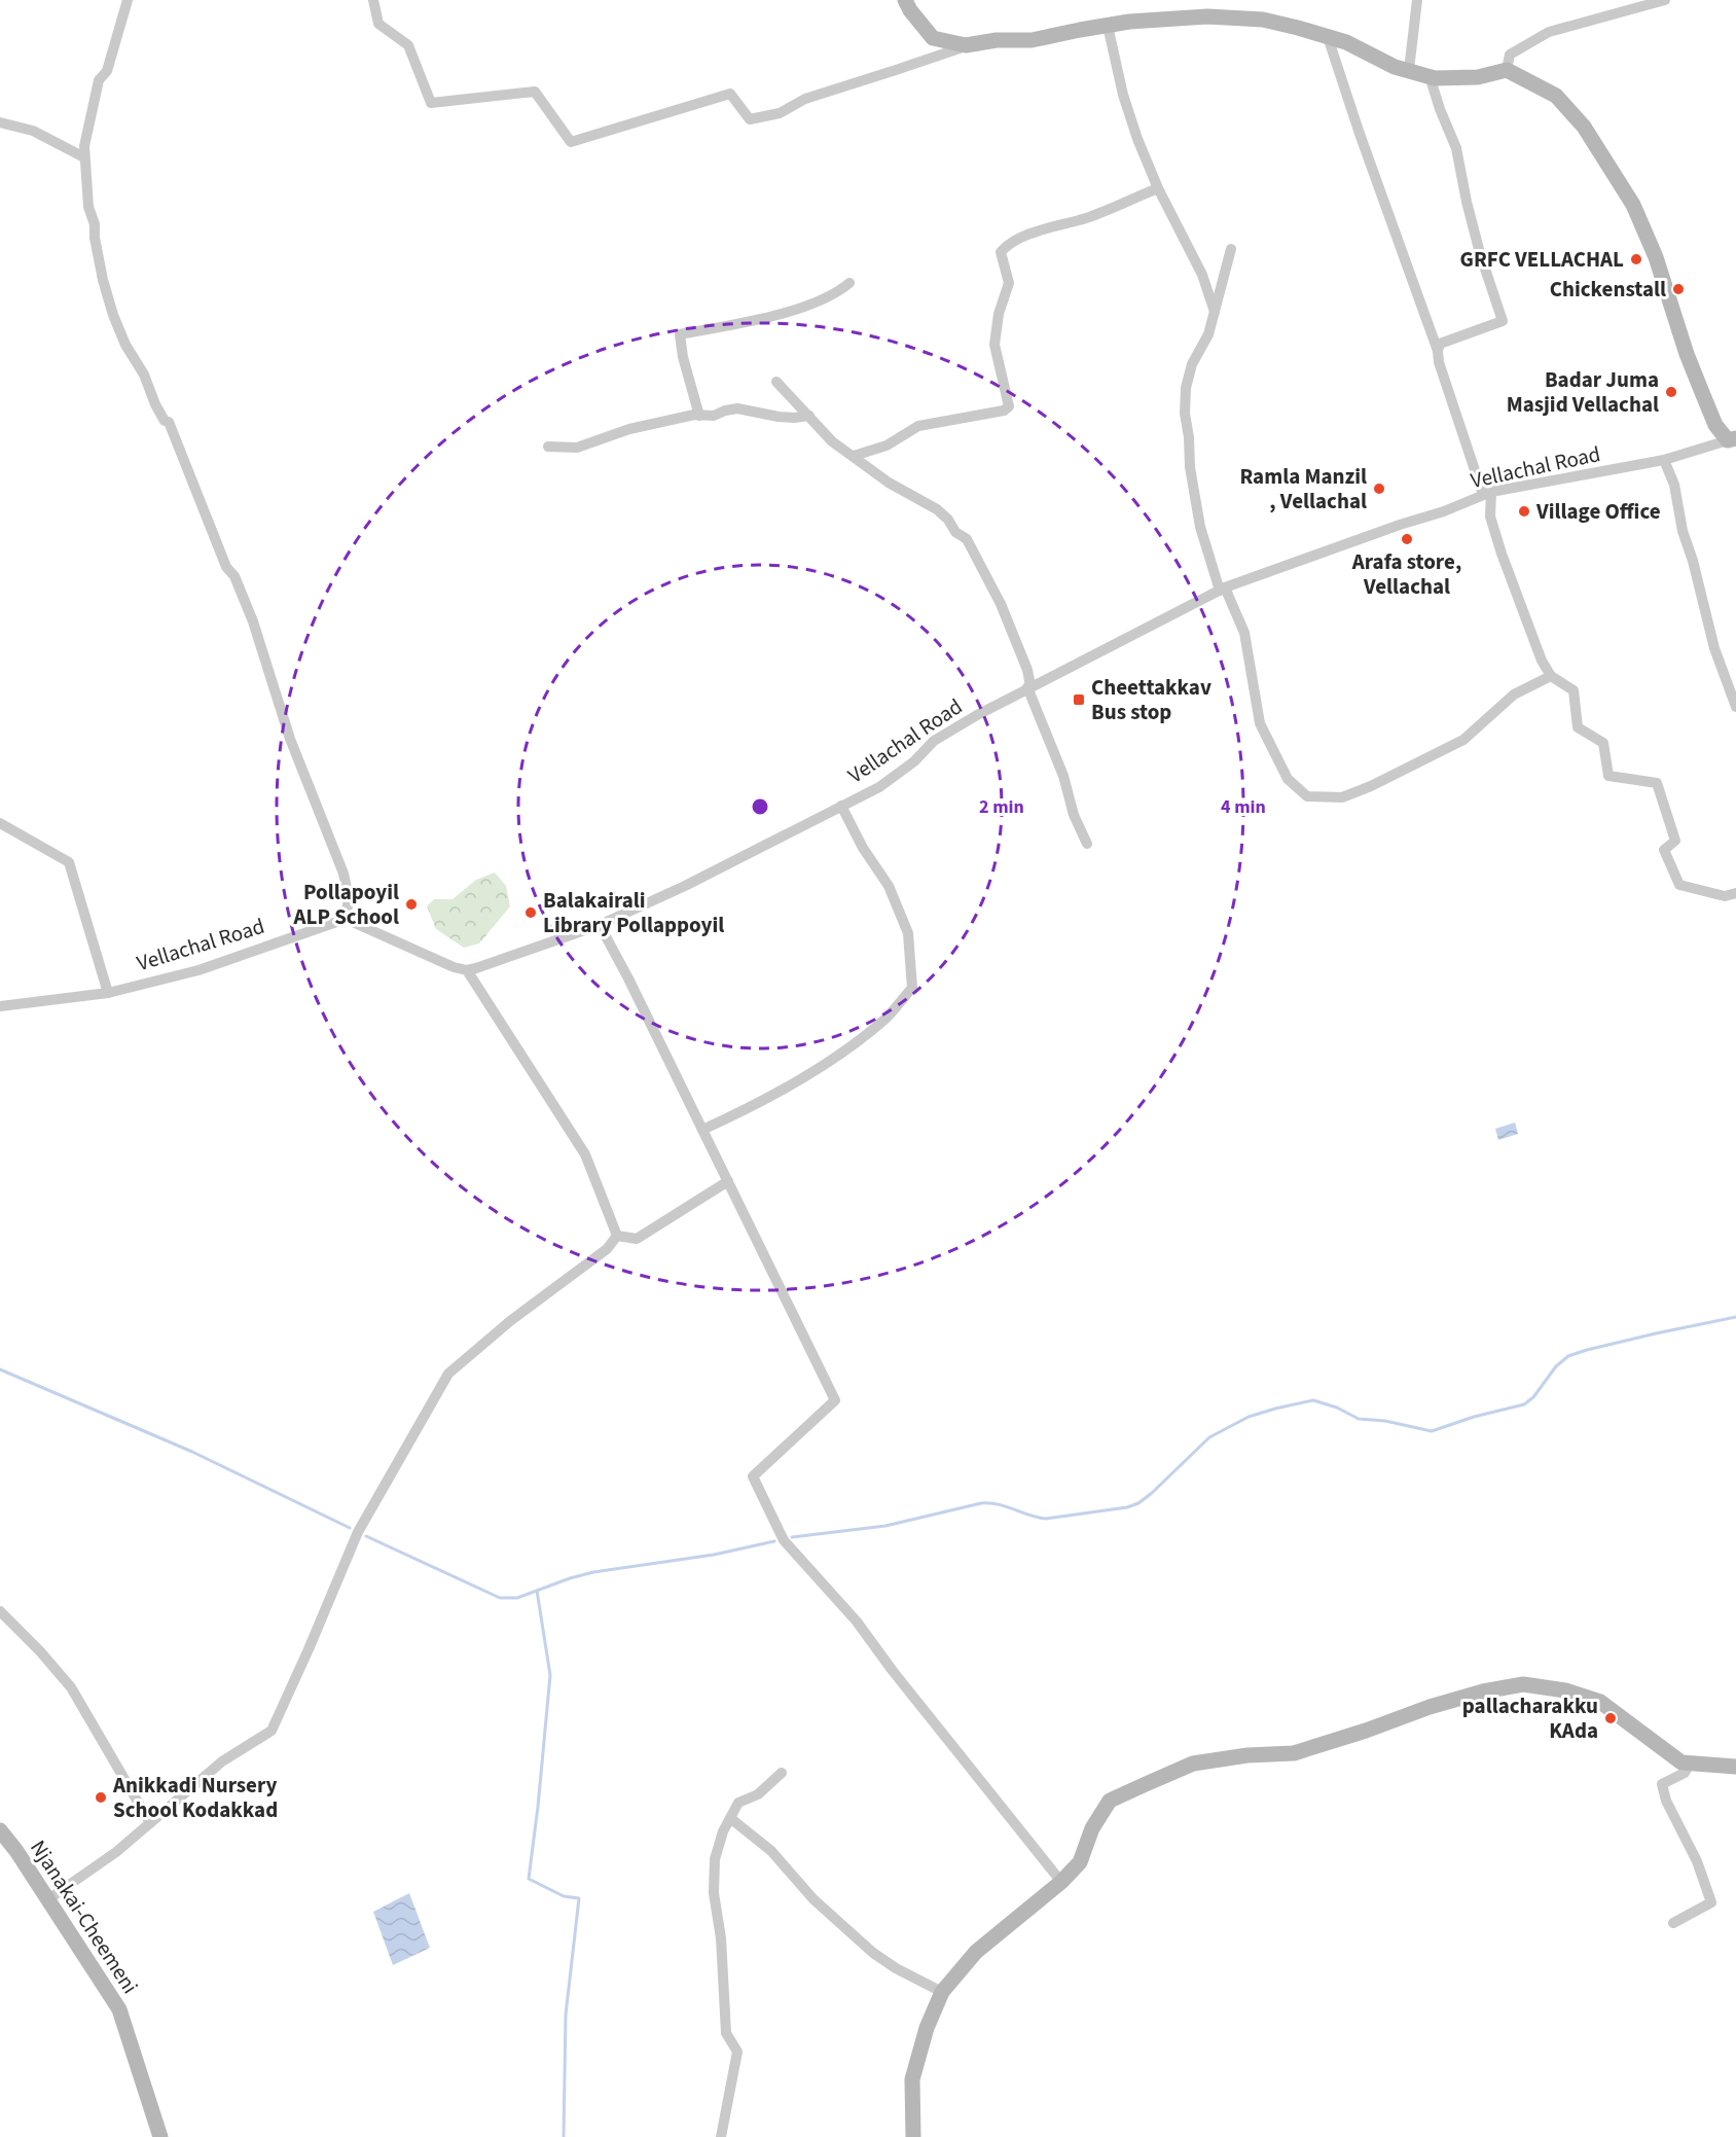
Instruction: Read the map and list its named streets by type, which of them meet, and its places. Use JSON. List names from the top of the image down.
{
  "streets": {
    "main road": ["Njanakai-Cheemeni"],
    "street": ["Vellachal Road"]
  },
  "places": {
    "other": [
      "GRFC VELLACHAL",
      "Chickenstall",
      "Badar Juma Masjid Vellachal",
      "Ramla Manzil , Vellachal",
      "Village Office",
      "Arafa store, Vellachal",
      "Pollapoyil ALP School",
      "Balakairali Library Pollappoyil",
      "pallacharakku KAda",
      "Anikkadi Nursery School Kodakkad"
    ],
    "transit": ["Cheettakkav Bus stop"]
  },
  "rings": ["2 min", "4 min"]
}
